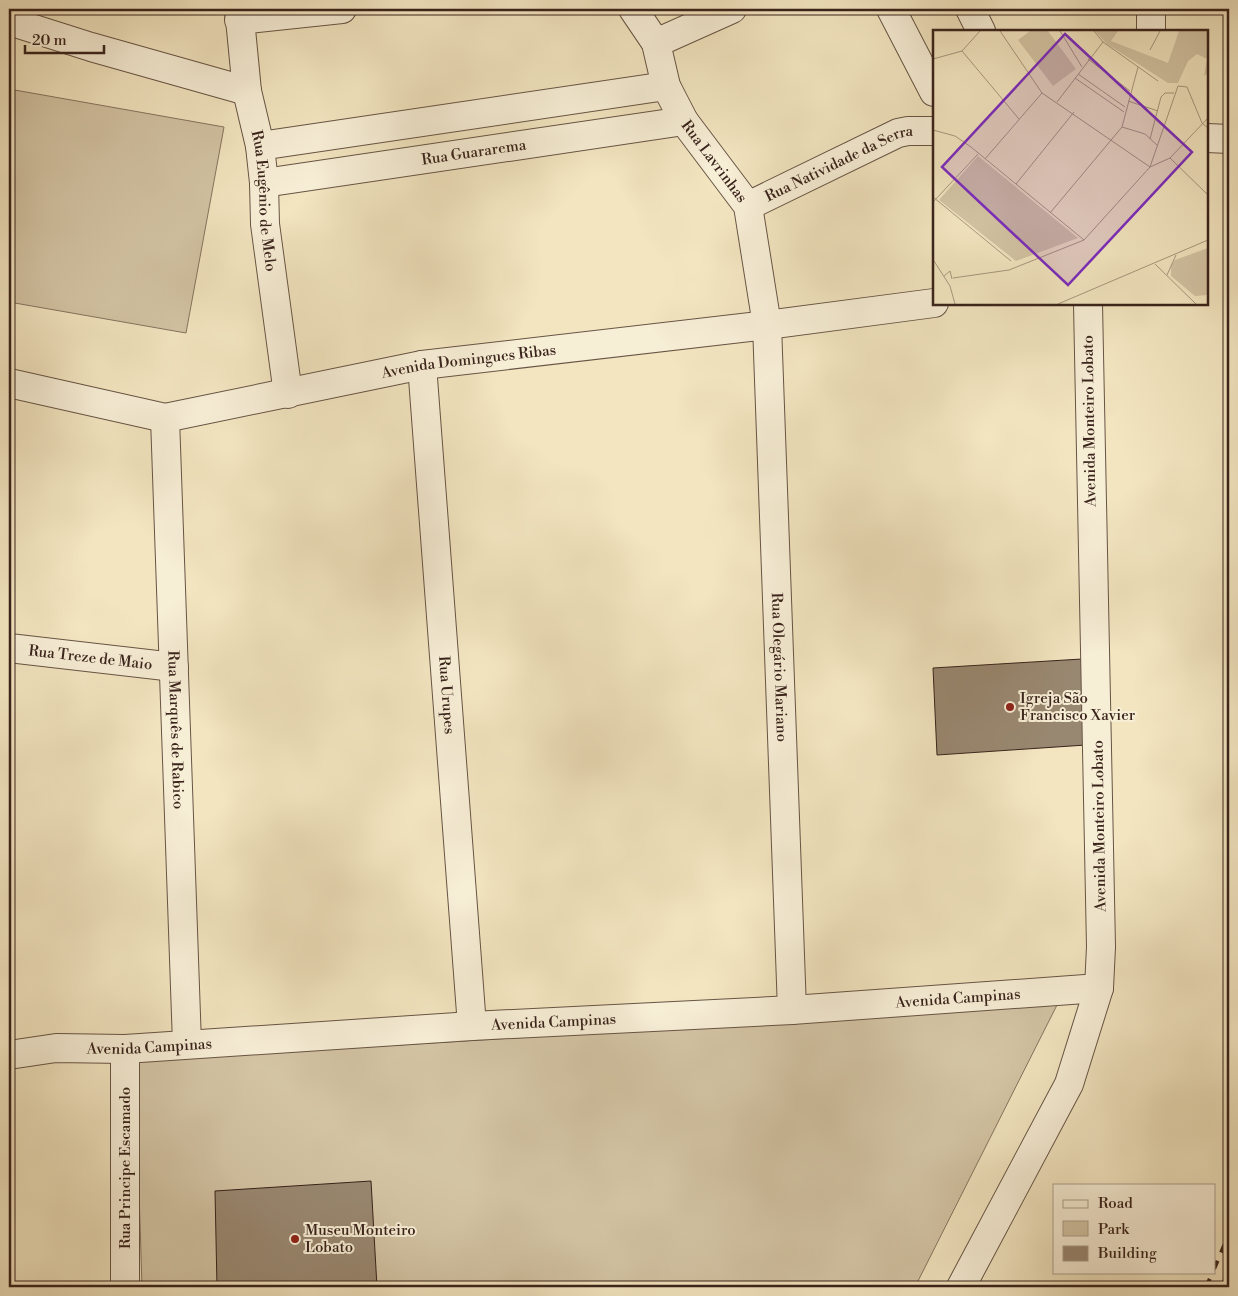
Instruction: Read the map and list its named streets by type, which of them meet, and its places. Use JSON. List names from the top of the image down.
{
  "streets": {
    "street": [
      "Rua Guararema",
      "Rua Lavrinhas",
      "Rua Natividade da Serra",
      "Rua Eugênio de Melo",
      "Avenida Domingues Ribas",
      "Avenida Monteiro Lobato",
      "Rua Treze de Maio",
      "Rua Olegário Mariano",
      "Rua Urupes",
      "Rua Marquês de Rabico",
      "Avenida Campinas",
      "Rua Principe Escamado"
    ]
  },
  "crossings": [
    ["Rua Guararema", "Rua Lavrinhas"],
    ["Rua Guararema", "Rua Eugênio de Melo"],
    ["Rua Lavrinhas", "Rua Natividade da Serra"],
    ["Rua Lavrinhas", "Avenida Domingues Ribas"],
    ["Rua Lavrinhas", "Rua Olegário Mariano"],
    ["Rua Eugênio de Melo", "Avenida Domingues Ribas"],
    ["Avenida Domingues Ribas", "Rua Olegário Mariano"],
    ["Avenida Domingues Ribas", "Rua Urupes"],
    ["Avenida Domingues Ribas", "Rua Marquês de Rabico"],
    ["Avenida Monteiro Lobato", "Avenida Campinas"],
    ["Rua Treze de Maio", "Rua Marquês de Rabico"],
    ["Rua Olegário Mariano", "Avenida Campinas"],
    ["Rua Urupes", "Avenida Campinas"],
    ["Rua Marquês de Rabico", "Avenida Campinas"],
    ["Avenida Campinas", "Rua Principe Escamado"]
  ],
  "places": ["Igreja São Francisco Xavier", "Museu Monteiro Lobato"],
  "legend": ["Road", "Park", "Building"],
  "scale_bar": "20 m"
}
